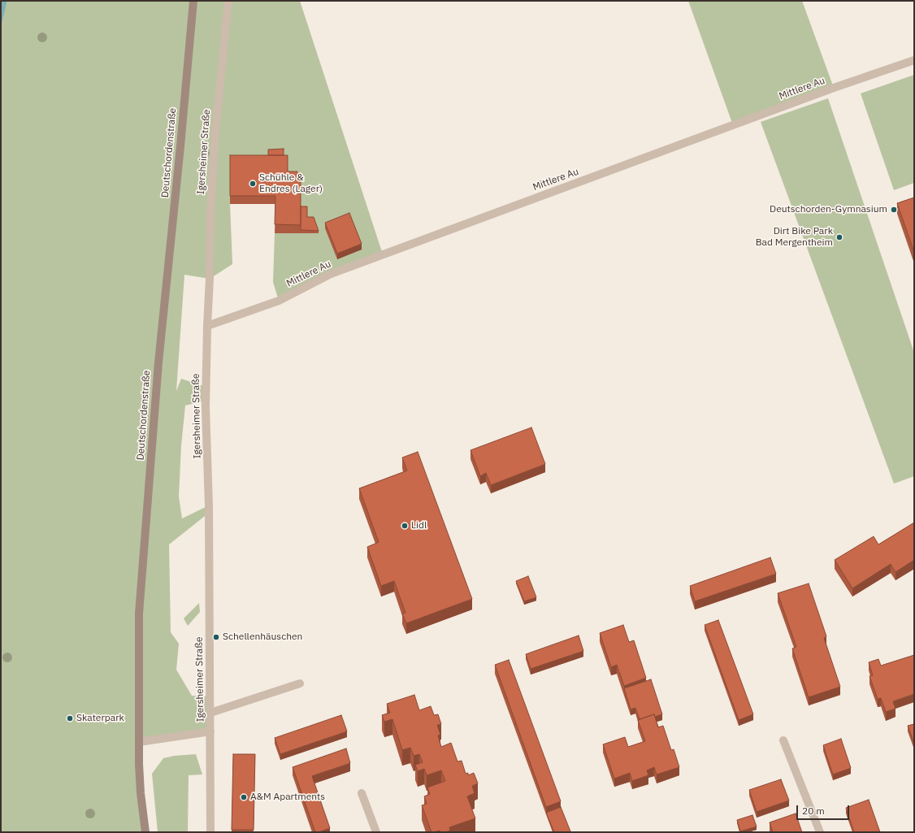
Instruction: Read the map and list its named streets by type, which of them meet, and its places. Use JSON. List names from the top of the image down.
{
  "streets": {
    "street": ["Mittlere Au", "Igersheimer Straße", "Deutschordenstraße"]
  },
  "crossings": [
    ["Mittlere Au", "Igersheimer Straße"]
  ],
  "places": [
    "Schühle & Endres (Lager)",
    "Deutschorden-Gymnasium",
    "Dirt Bike Park Bad Mergentheim",
    "Lidl",
    "Schellenhäuschen",
    "Skaterpark",
    "A&M Apartments"
  ],
  "scale_bar": "20 m"
}
